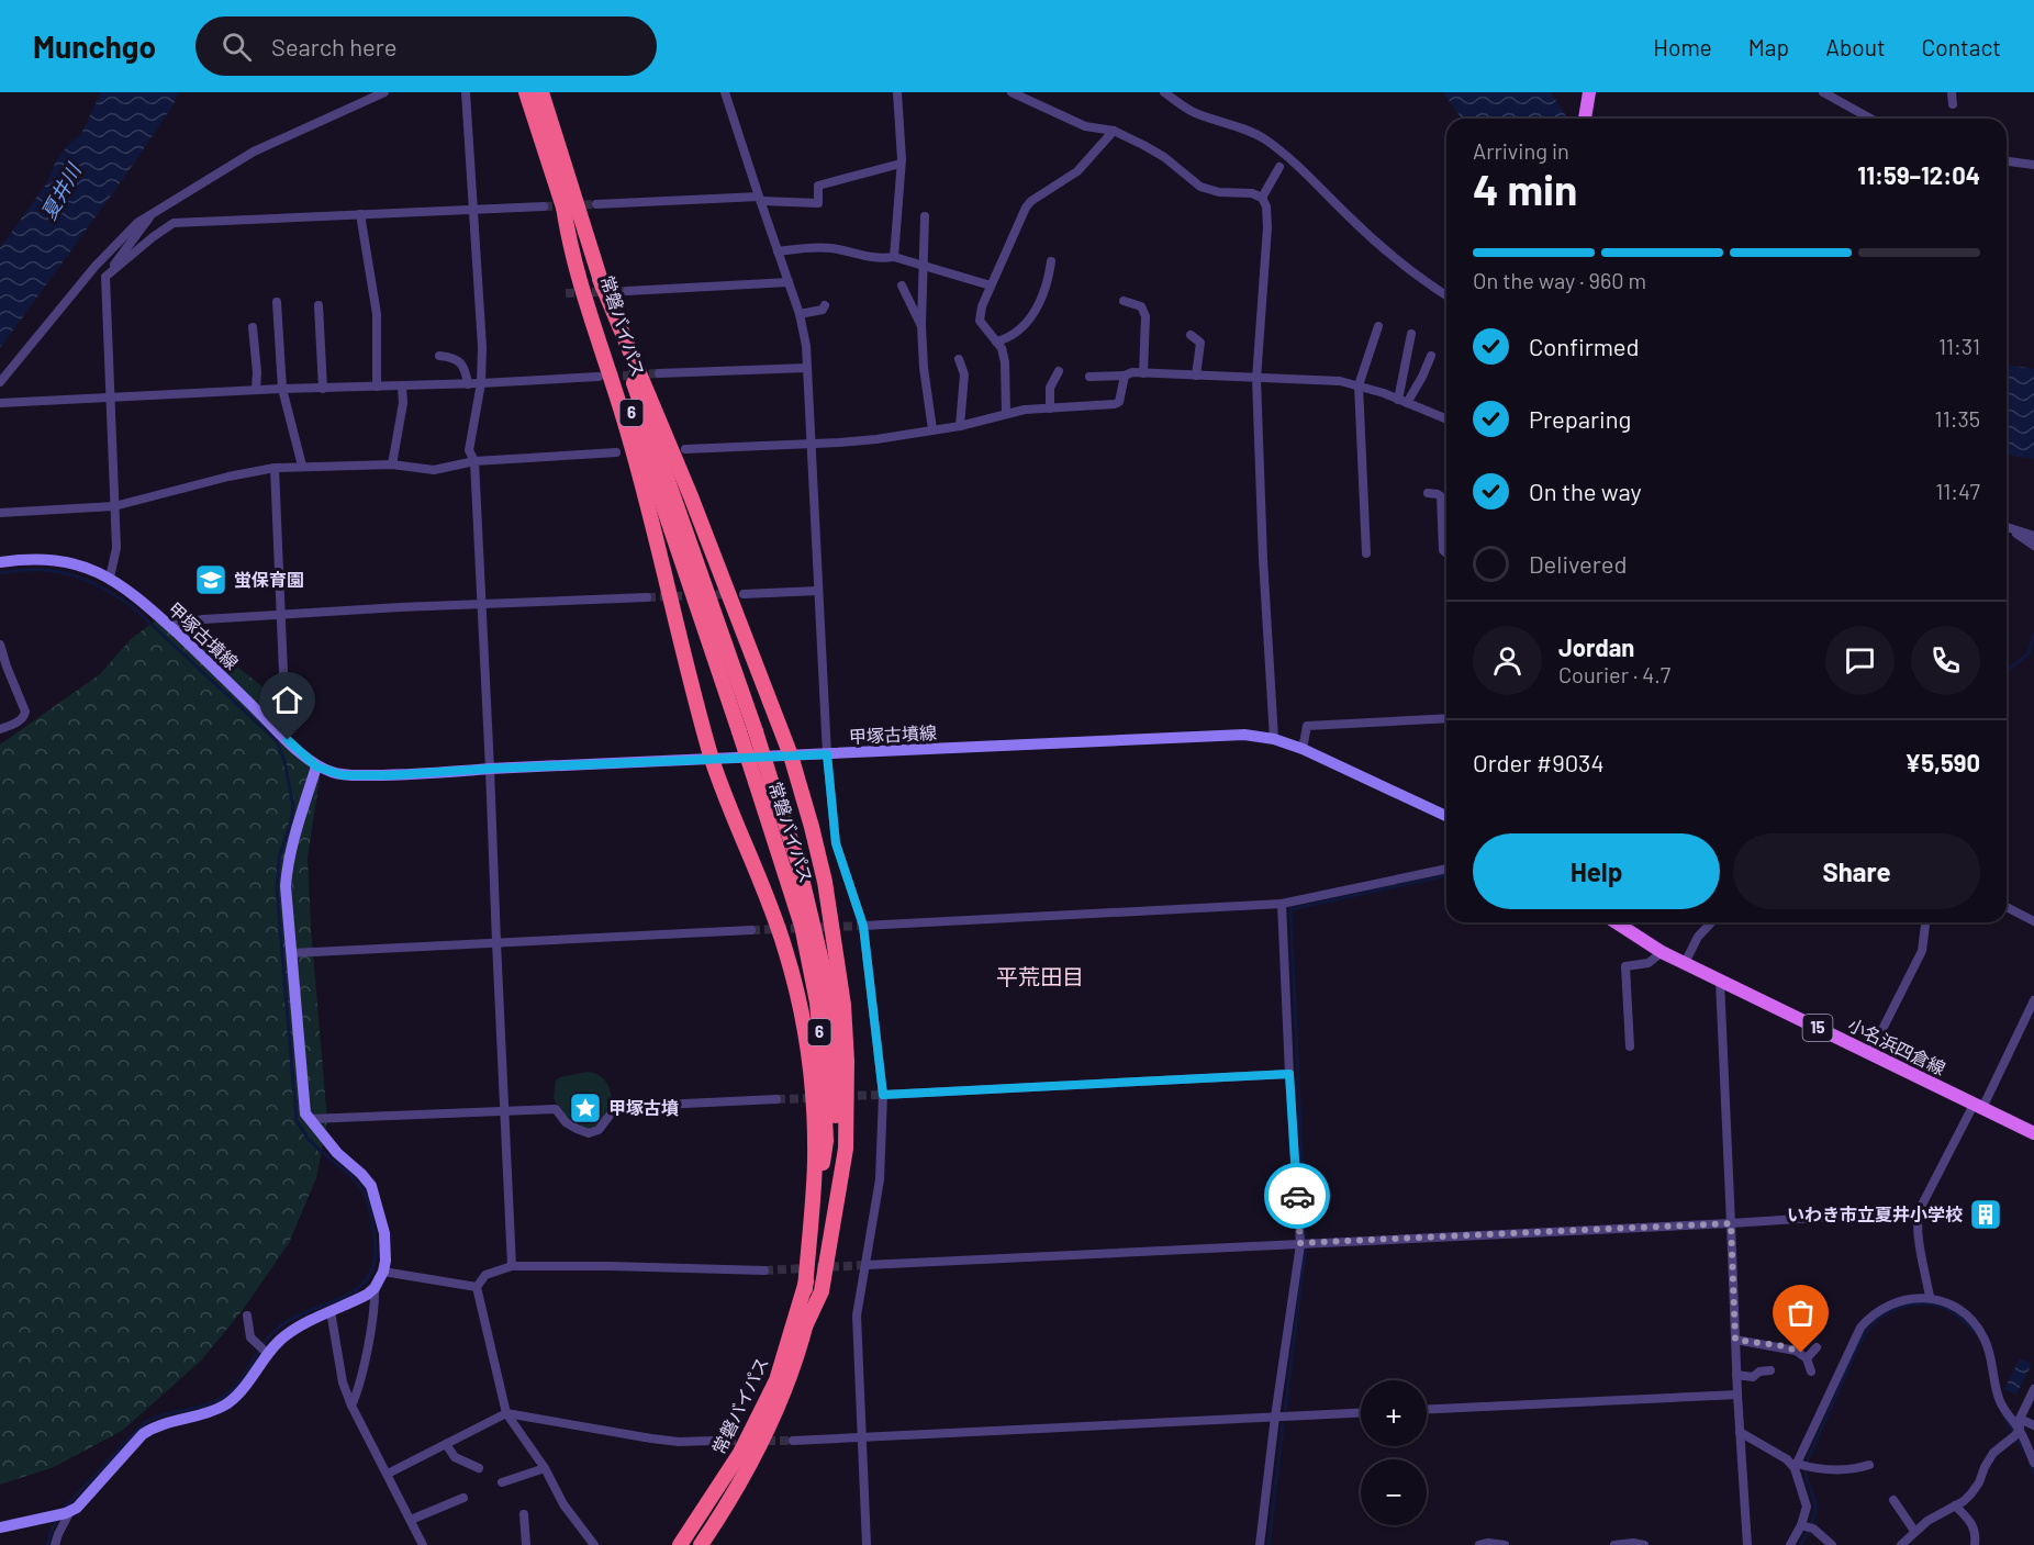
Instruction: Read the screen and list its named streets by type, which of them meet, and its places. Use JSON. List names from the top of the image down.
{
  "streets": {
    "highway": ["常磐バイパス", "6"],
    "main road": ["甲塚古墳線", "15", "小名浜四倉線"]
  },
  "districts": ["平荒田目"],
  "water": ["夏井川"],
  "places": {
    "school or university": ["蛍保育園"],
    "place": ["甲塚古墳"],
    "building": ["いわき市立夏井小学校"]
  },
  "page": {
    "header": "Munchgo",
    "search": "Search here",
    "nav": [
      "Home",
      "Map",
      "About",
      "Contact"
    ],
    "heading": ["4 min", "Arriving in", "11:59–12:04"],
    "panel": [
      "Jordan",
      "Courier · 4.7",
      "Order #9034",
      "¥5,590"
    ],
    "bar": "On the way · 960 m",
    "list": [
      ["Confirmed", "11:31"],
      ["Preparing", "11:35"],
      ["On the way", "11:47"],
      "Delivered"
    ],
    "buttons": ["Help", "Share"],
    "map_buttons": ["+", "−"]
  }
}
